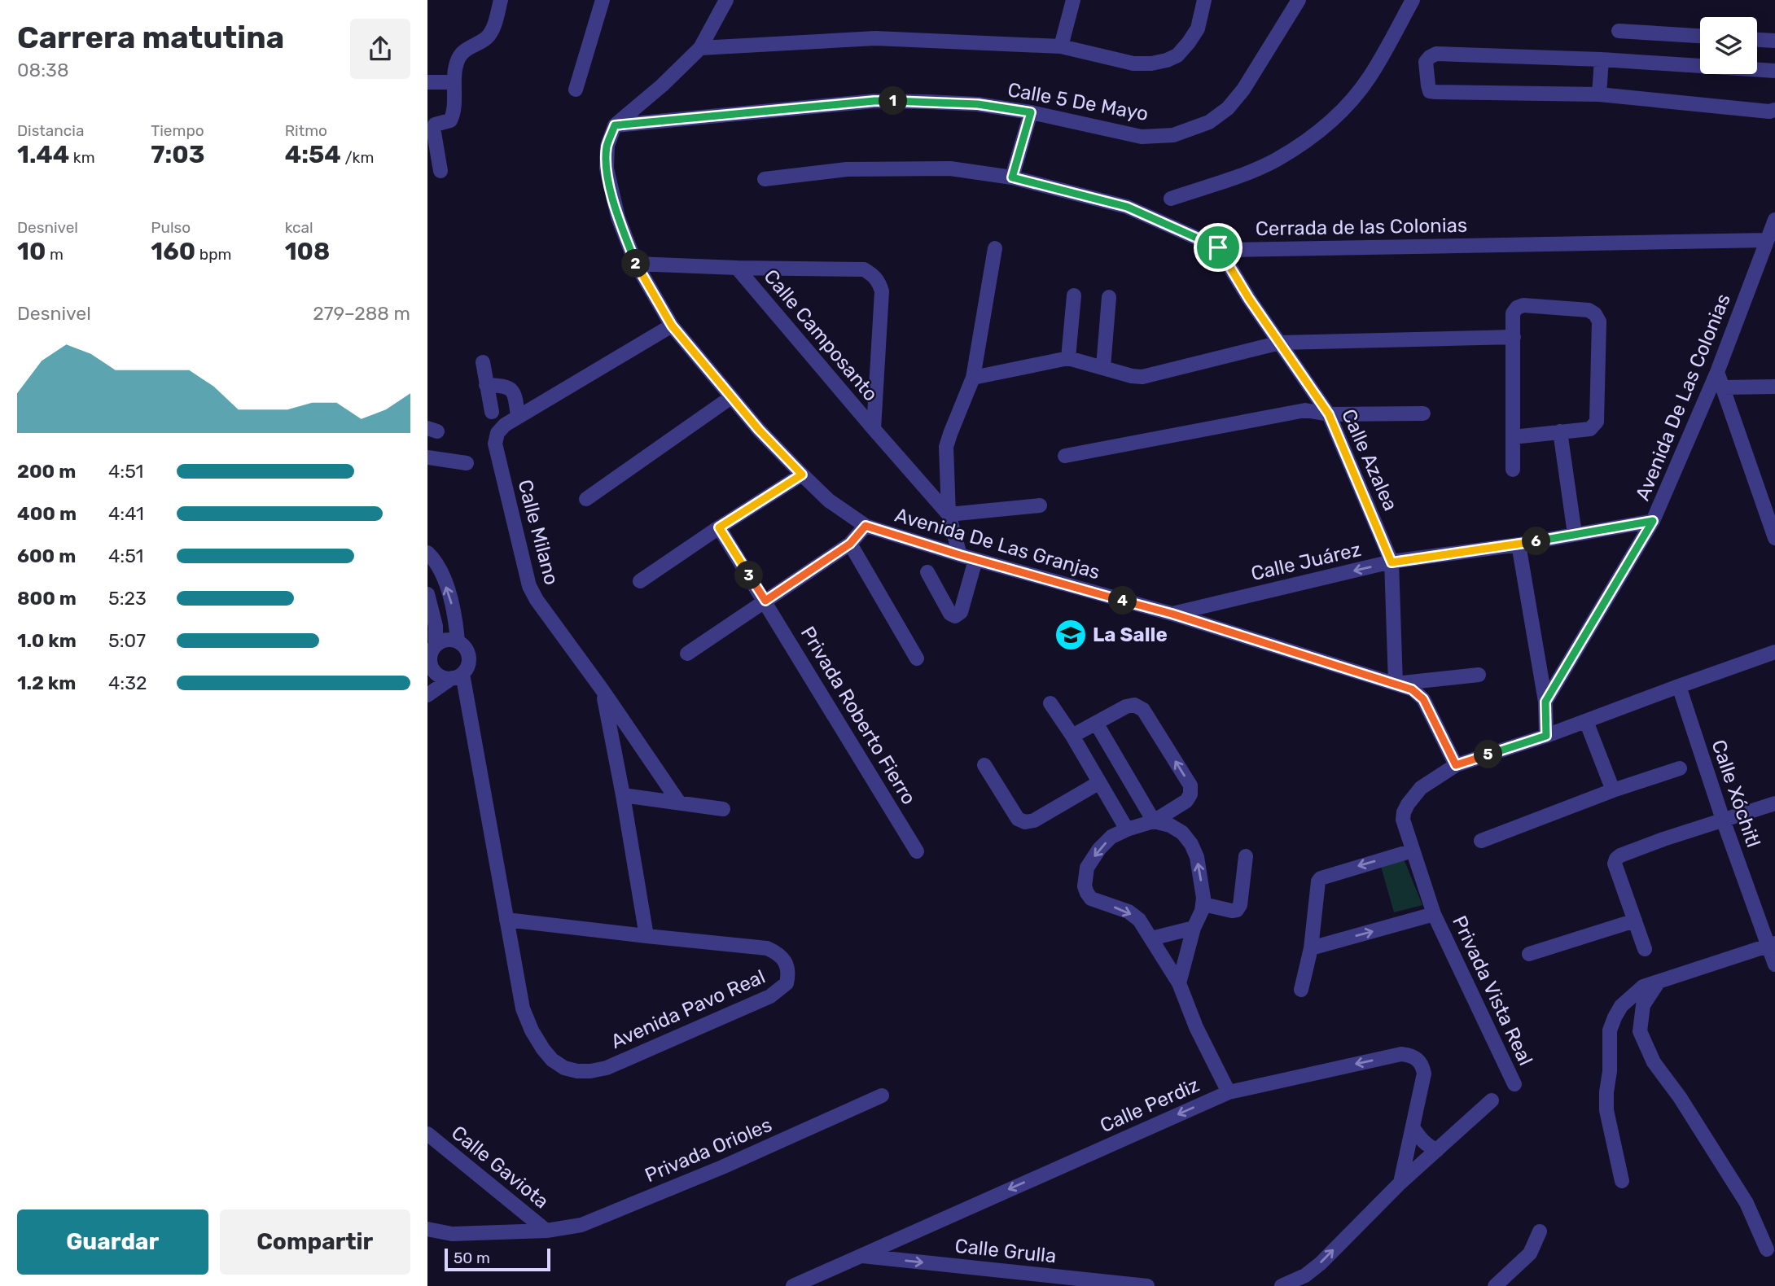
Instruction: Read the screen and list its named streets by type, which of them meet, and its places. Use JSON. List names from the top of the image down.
{
  "streets": {
    "street": [
      "Calle 5 De Mayo",
      "Cerrada de las Colonias",
      "Calle Camposanto",
      "Avenida De Las Colonias",
      "Calle Azalea",
      "Calle Milano",
      "Avenida De Las Granjas",
      "Calle Juárez",
      "Privada Roberto Fierro",
      "Calle Xóchitl",
      "Privada Vista Real",
      "Avenida Pavo Real",
      "Calle Perdiz",
      "Privada Orioles",
      "Calle Gaviota",
      "Calle Grulla"
    ]
  },
  "crossings": [
    ["Calle 5 De Mayo", "Avenida De Las Granjas"],
    ["Cerrada de las Colonias", "Avenida De Las Colonias"],
    ["Cerrada de las Colonias", "Calle Azalea"],
    ["Calle Camposanto", "Avenida De Las Granjas"],
    ["Avenida De Las Colonias", "Calle Juárez"],
    ["Calle Azalea", "Avenida De Las Granjas"],
    ["Calle Azalea", "Calle Juárez"],
    ["Calle Milano", "Avenida Pavo Real"],
    ["Avenida De Las Granjas", "Calle Juárez"],
    ["Avenida De Las Granjas", "Privada Vista Real"],
    ["Calle Perdiz", "Calle Grulla"],
    ["Privada Orioles", "Calle Gaviota"]
  ],
  "one_way": ["Calle Juárez", "Calle Perdiz", "Calle Grulla"],
  "places": {
    "school or university": ["La Salle"]
  },
  "scale_bar": "50 m",
  "page": {
    "heading": ["Carrera matutina", "08:38"],
    "pins": [
      "1",
      "2",
      "6",
      "3",
      "4",
      "5"
    ],
    "stats": [
      ["Distancia", "1.44 km"],
      ["Tiempo", "7:03"],
      ["Ritmo", "4:54 /km"],
      ["Desnivel", "10 m"],
      ["Pulso", "160 bpm"],
      ["kcal", "108"]
    ],
    "chart": ["Desnivel", "279–288 m"],
    "list": [
      {
        "name": "200 m",
        "note": "4:51"
      },
      {
        "name": "400 m",
        "note": "4:41"
      },
      {
        "name": "600 m",
        "note": "4:51"
      },
      {
        "name": "800 m",
        "note": "5:23"
      },
      {
        "name": "1.0 km",
        "note": "5:07"
      },
      {
        "name": "1.2 km",
        "note": "4:32"
      }
    ],
    "buttons": ["Guardar", "Compartir"],
    "scale": "50 m"
  }
}
